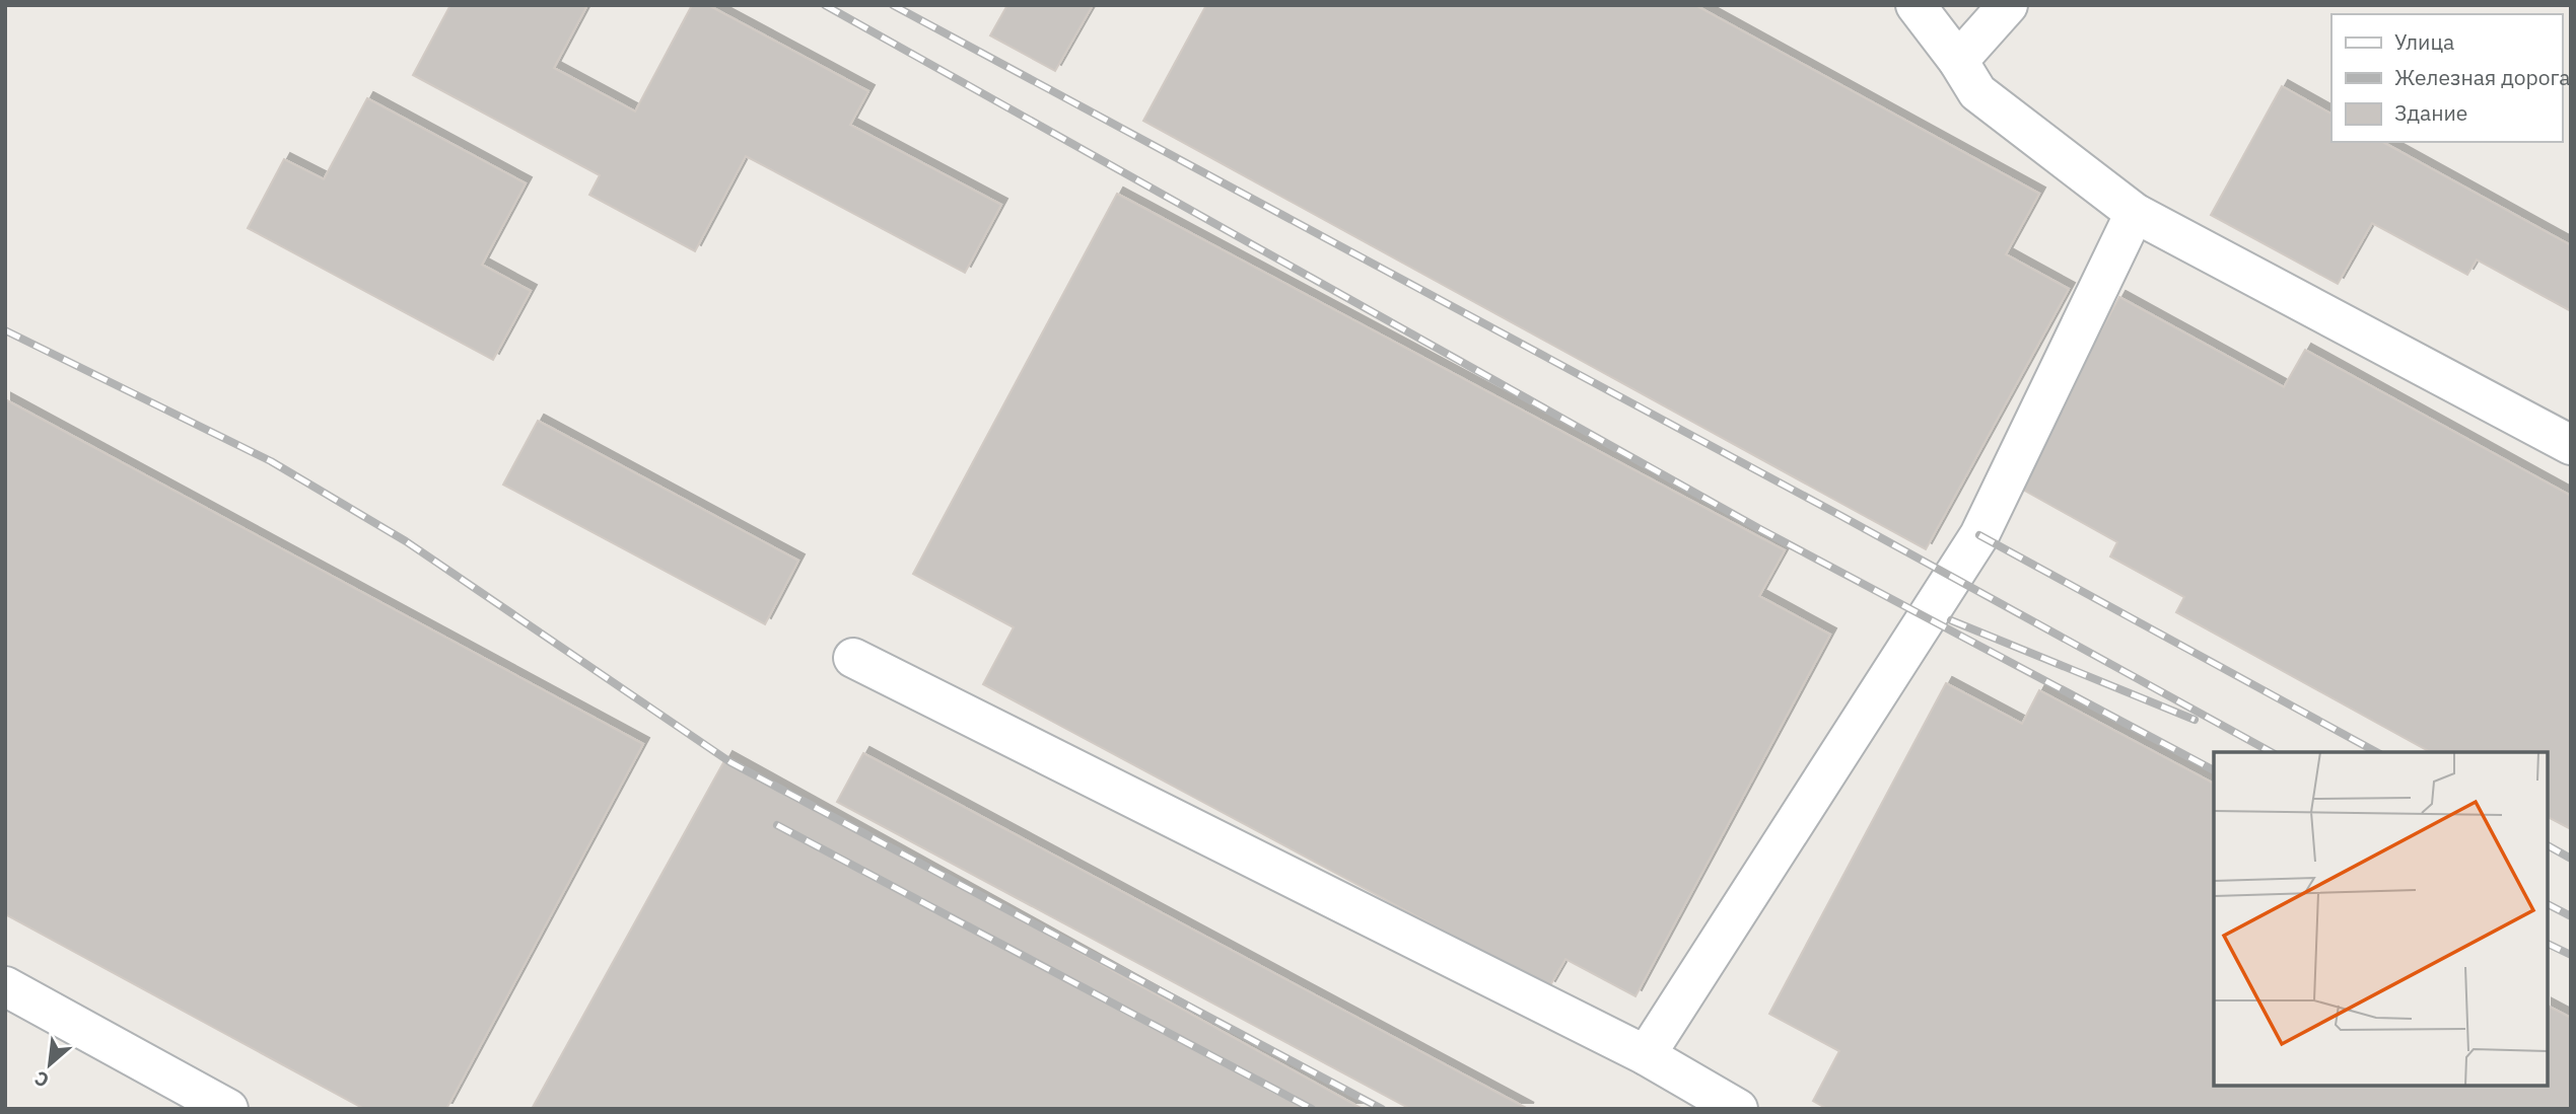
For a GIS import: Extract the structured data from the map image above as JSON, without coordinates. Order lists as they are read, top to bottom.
{
  "legend": ["Улица", "Железная дорога", "Здание"],
  "north": "bottom left"
}
